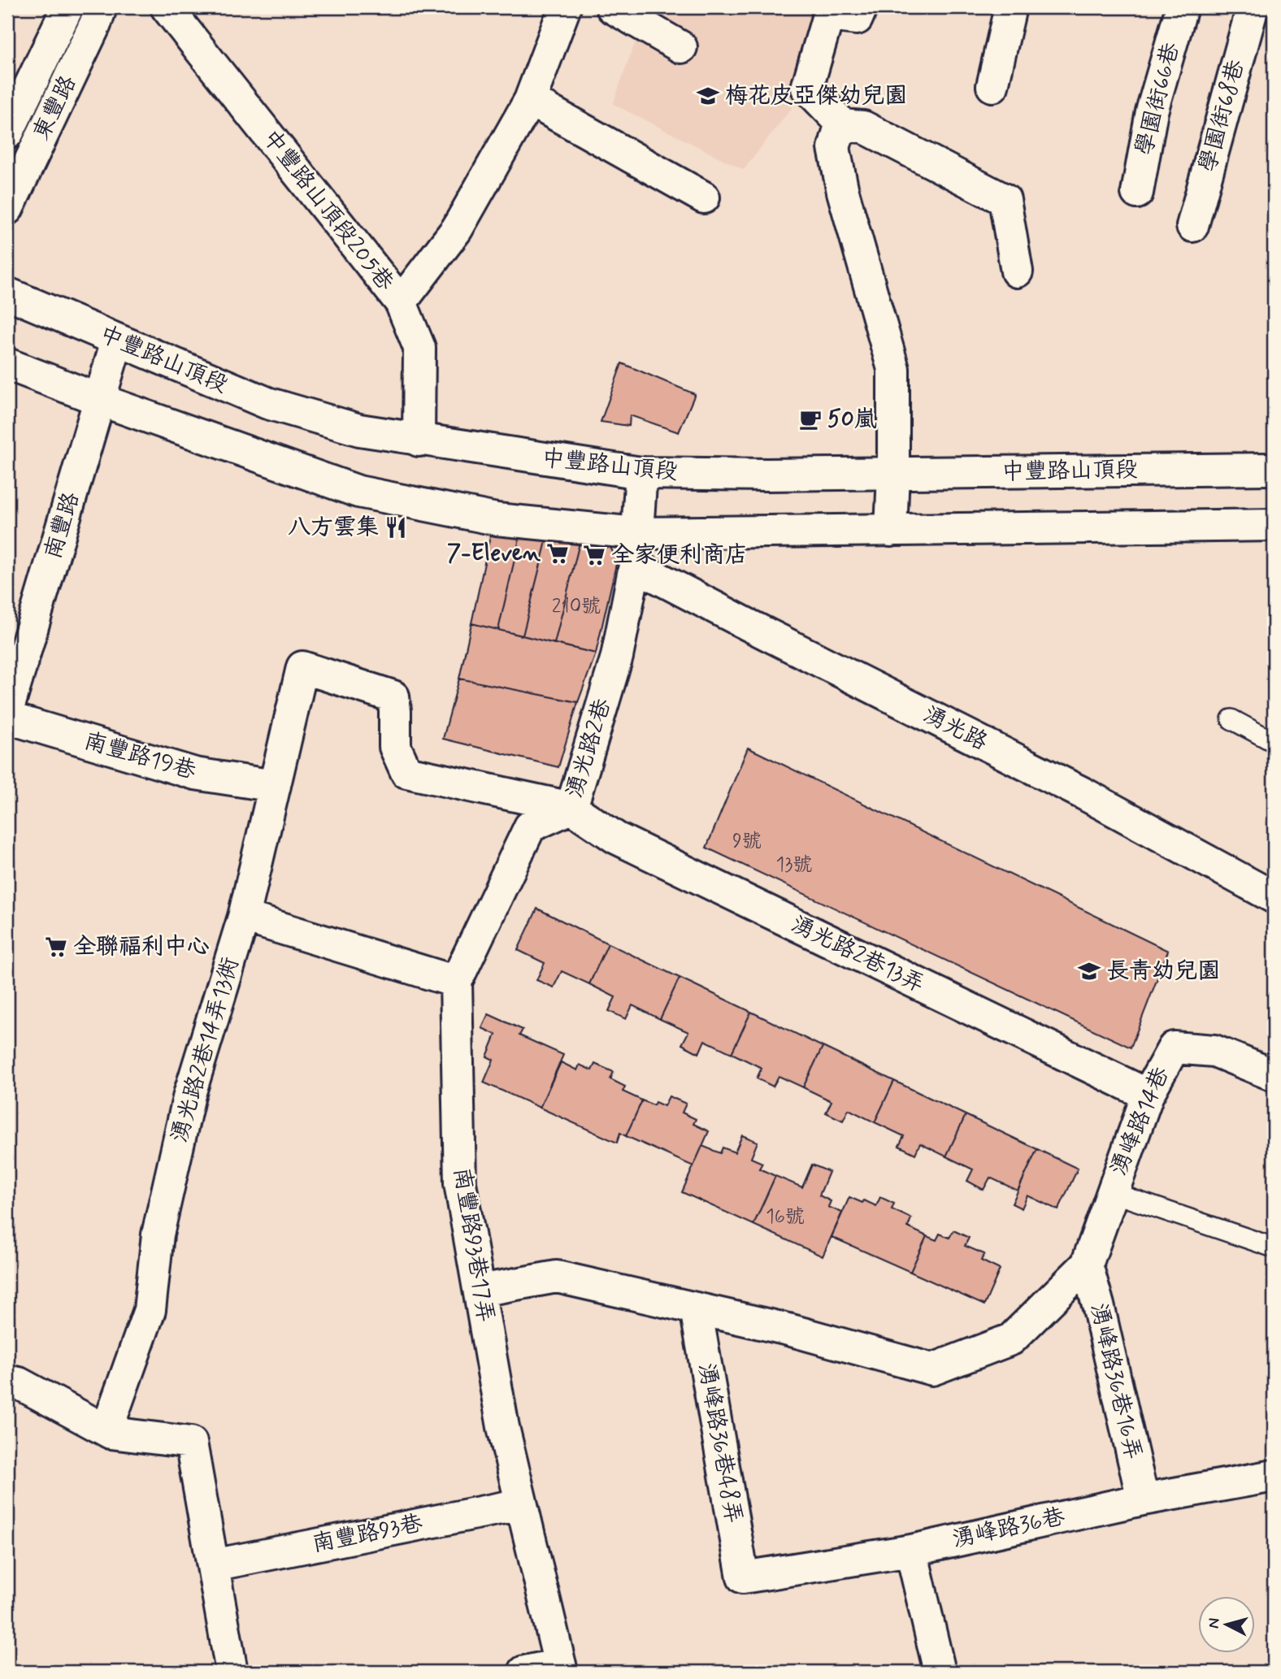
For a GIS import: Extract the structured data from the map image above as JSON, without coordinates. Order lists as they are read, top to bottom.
{
  "streets": {
    "street": [
      "學園街66巷",
      "東豐路",
      "學園街68巷",
      "中豐路山頂段205巷",
      "中豐路山頂段",
      "南豐路",
      "湧光路",
      "湧光路2巷",
      "南豐路19巷",
      "湧光路2巷13弄",
      "湧光路2巷14弄13衖",
      "湧峰路14巷",
      "南豐路93巷17弄",
      "湧峰路36巷16弄",
      "湧峰路36巷48弄",
      "湧峰路36巷",
      "南豐路93巷"
    ]
  },
  "crossings": [
    ["中豐路山頂段205巷", "中豐路山頂段"],
    ["中豐路山頂段", "南豐路"],
    ["中豐路山頂段", "湧光路2巷"],
    ["湧光路", "湧光路2巷"],
    ["湧光路2巷", "湧光路2巷13弄"],
    ["湧光路2巷", "湧光路2巷14弄13衖"],
    ["湧光路2巷", "南豐路93巷17弄"],
    ["南豐路19巷", "湧光路2巷14弄13衖"],
    ["湧光路2巷13弄", "湧光路2巷14弄13衖"],
    ["湧光路2巷13弄", "湧峰路14巷"],
    ["湧峰路14巷", "湧峰路36巷16弄"],
    ["南豐路93巷17弄", "南豐路93巷"],
    ["湧峰路36巷16弄", "湧峰路36巷"],
    ["湧峰路36巷48弄", "湧峰路36巷"]
  ],
  "places": {
    "school or university": ["梅花皮亞傑幼兒園", "長青幼兒園"],
    "cafe": ["50嵐"],
    "restaurant": ["八方雲集"],
    "supermarket": ["7-Eleven", "全家便利商店", "全聯福利中心"]
  },
  "house_numbers": [
    "210號",
    "9號",
    "13號",
    "16號"
  ],
  "north": "left"
}
